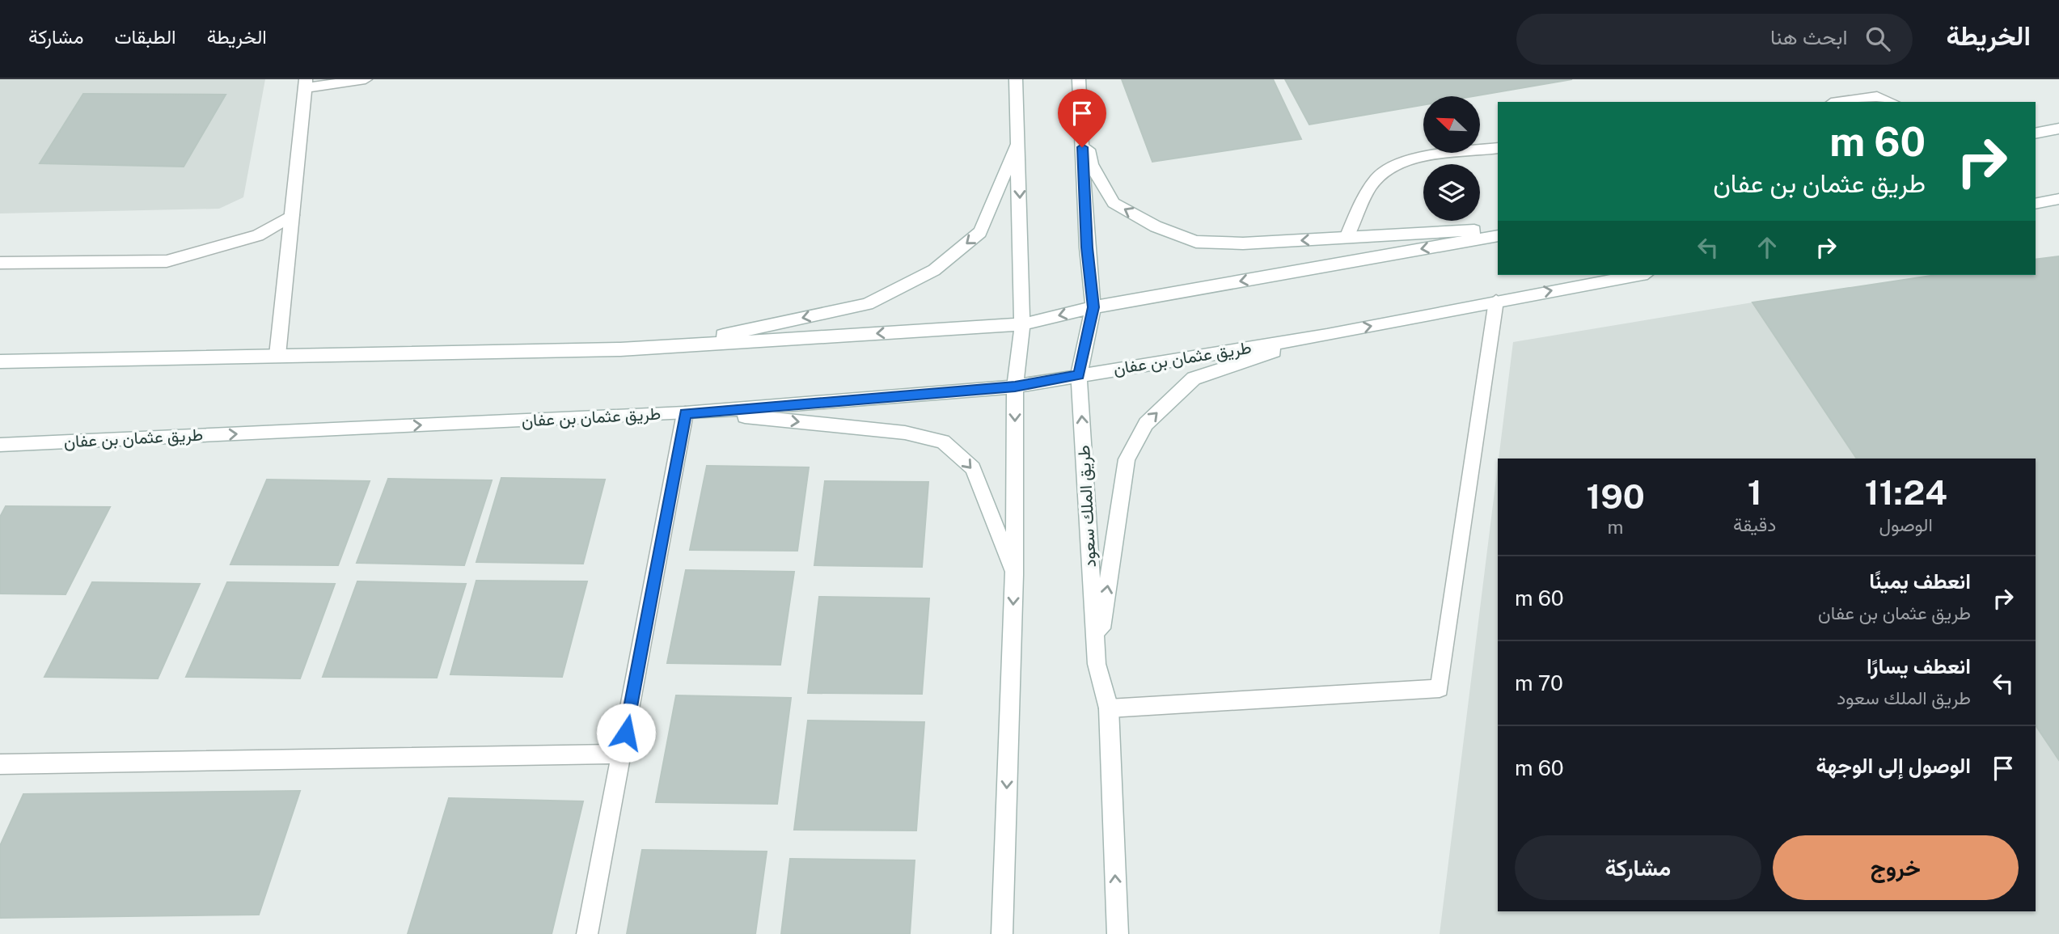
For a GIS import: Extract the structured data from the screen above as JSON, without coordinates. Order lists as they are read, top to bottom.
{
  "streets": {
    "main road": ["طريق عثمان بن عفان", "طريق الملك سعود"]
  },
  "crossings": [
    ["طريق عثمان بن عفان", "طريق الملك سعود"]
  ],
  "north": "top left",
  "page": {
    "header": "الخريطة",
    "search": "ابحث هنا",
    "nav": ["الخريطة", "الطبقات", "مشاركة"],
    "turn": ["60 m", "طريق عثمان بن عفان"],
    "eta": [
      "11:24",
      "الوصول",
      "1",
      "دقيقة",
      "190",
      "m"
    ],
    "list": [
      {
        "name": "انعطف يمينًا",
        "note": "طريق عثمان بن عفان",
        "value": "60 m"
      },
      {
        "name": "انعطف يسارًا",
        "note": "طريق الملك سعود",
        "value": "70 m"
      },
      {
        "name": "الوصول إلى الوجهة",
        "value": "60 m"
      }
    ],
    "buttons": ["خروج", "مشاركة"]
  }
}
